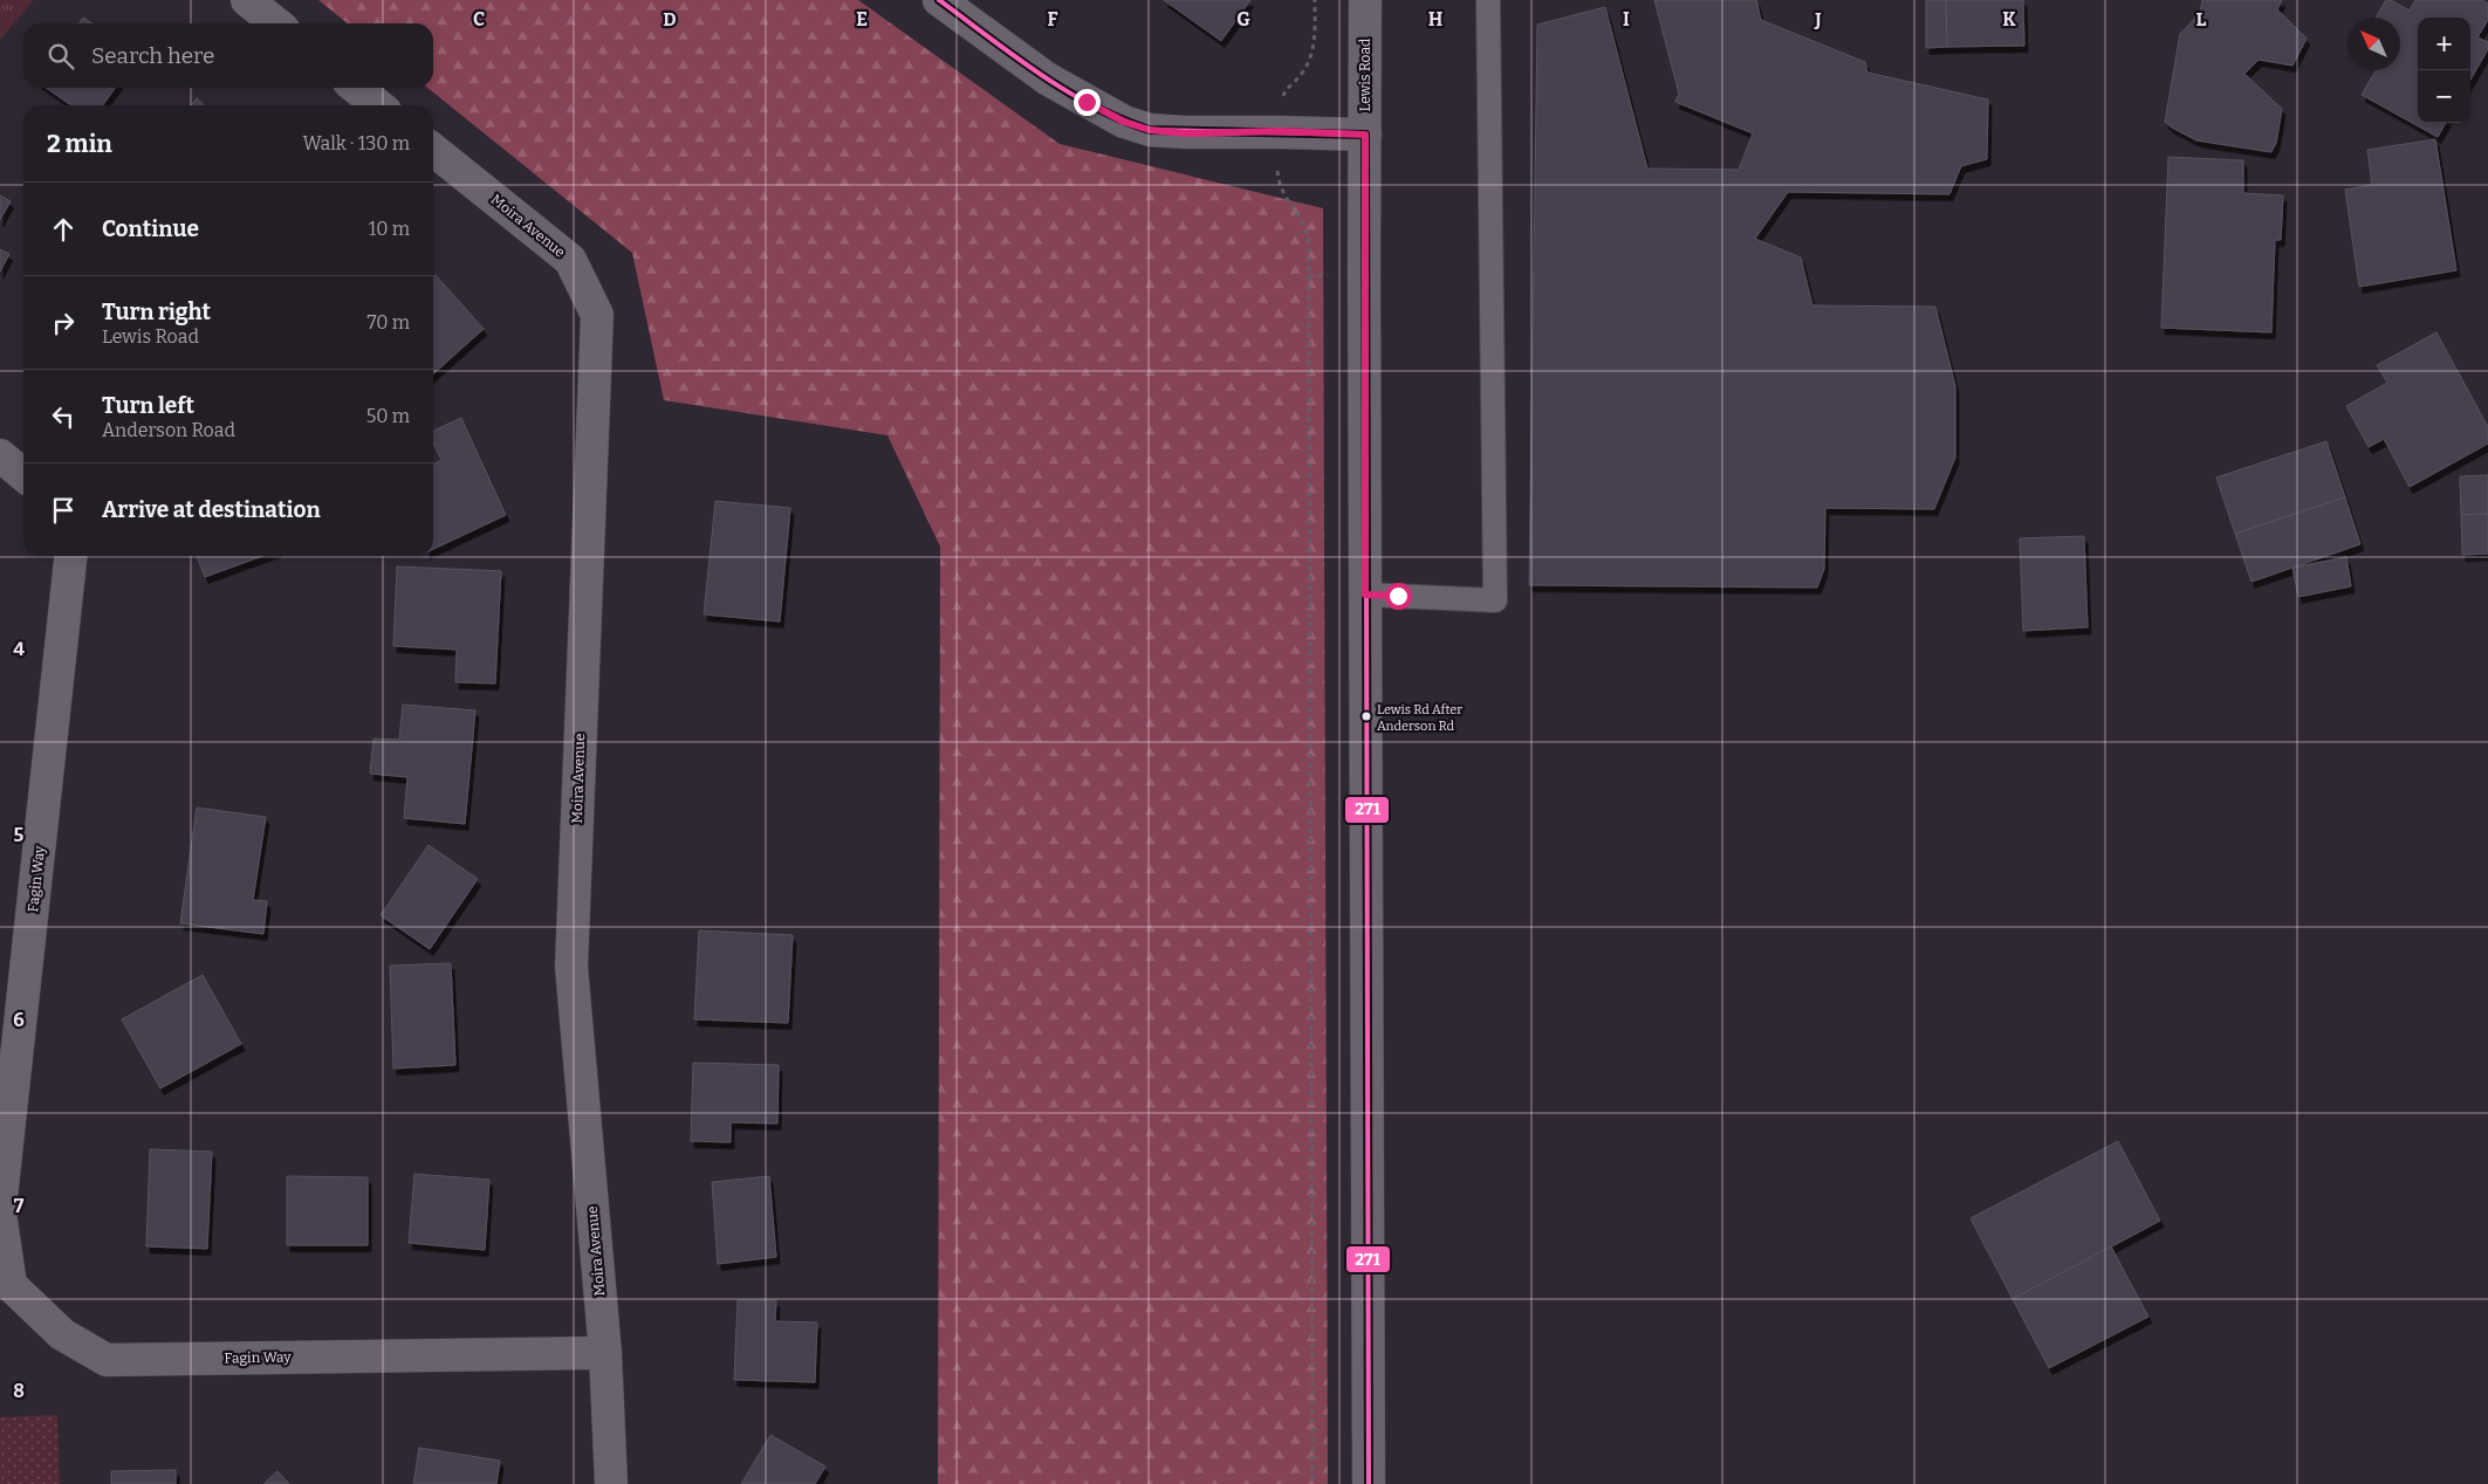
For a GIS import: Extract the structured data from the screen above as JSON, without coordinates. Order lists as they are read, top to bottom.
{
  "streets": {
    "street": ["Lewis Road", "Moira Avenue", "Fagin Way"]
  },
  "crossings": [
    ["Moira Avenue", "Fagin Way"]
  ],
  "places": ["Lewis Rd After Anderson Rd"],
  "lines": ["transit line 271"],
  "north": "top left",
  "page": {
    "map_buttons": ["+", "−"],
    "search": "Search here",
    "heading": ["2 min", "Walk · 130 m"],
    "list": [
      ["Continue", "10 m"],
      ["Turn right", "Lewis Road", "70 m"],
      ["Turn left", "Anderson Road", "50 m"],
      "Arrive at destination"
    ]
  },
  "grid": {
    "columns": [
      "C",
      "D",
      "E",
      "F",
      "G",
      "H",
      "I",
      "J",
      "K",
      "L"
    ],
    "rows": [
      "4",
      "5",
      "6",
      "7",
      "8"
    ]
  }
}
